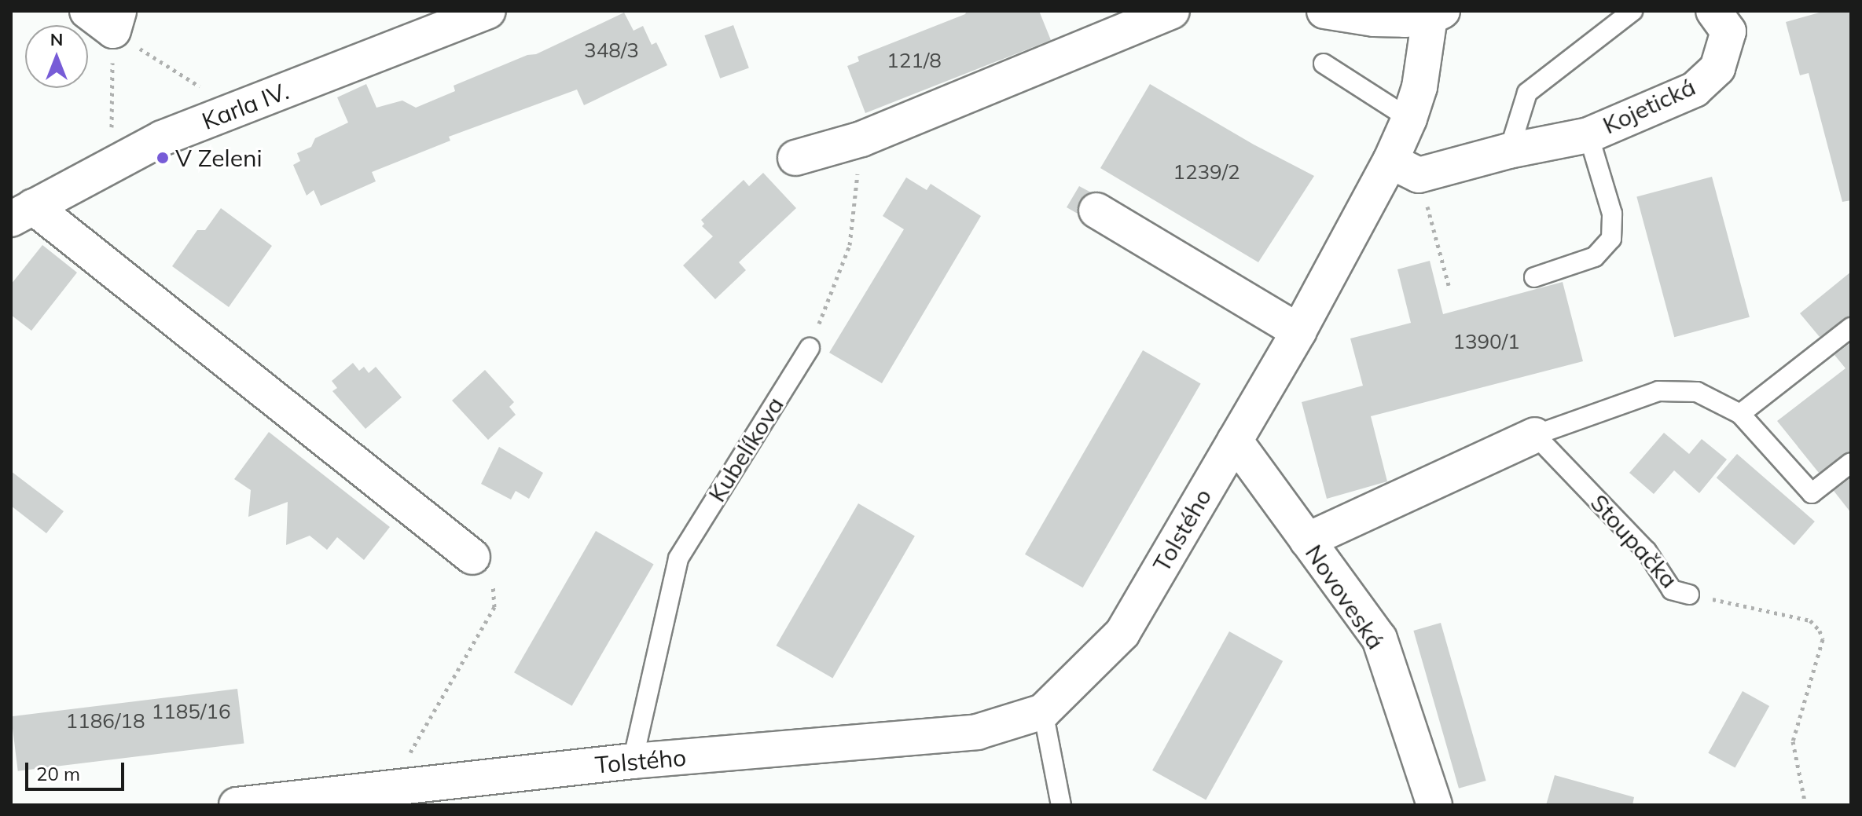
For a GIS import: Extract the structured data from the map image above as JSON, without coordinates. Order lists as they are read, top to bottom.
{
  "streets": {
    "street": [
      "Karla IV.",
      "Kojetická",
      "Tolstého",
      "Novoveská"
    ],
    "lane": ["Kubelíkova", "Stoupačka"]
  },
  "crossings": [
    ["Kubelíkova", "Tolstého"],
    ["Tolstého", "Novoveská"]
  ],
  "places": ["V Zeleni"],
  "house_numbers": [
    "348/3",
    "121/8",
    "1239/2",
    "1390/1",
    "1185/16",
    "1186/18"
  ],
  "scale_bar": "20 m",
  "north": "top"
}
